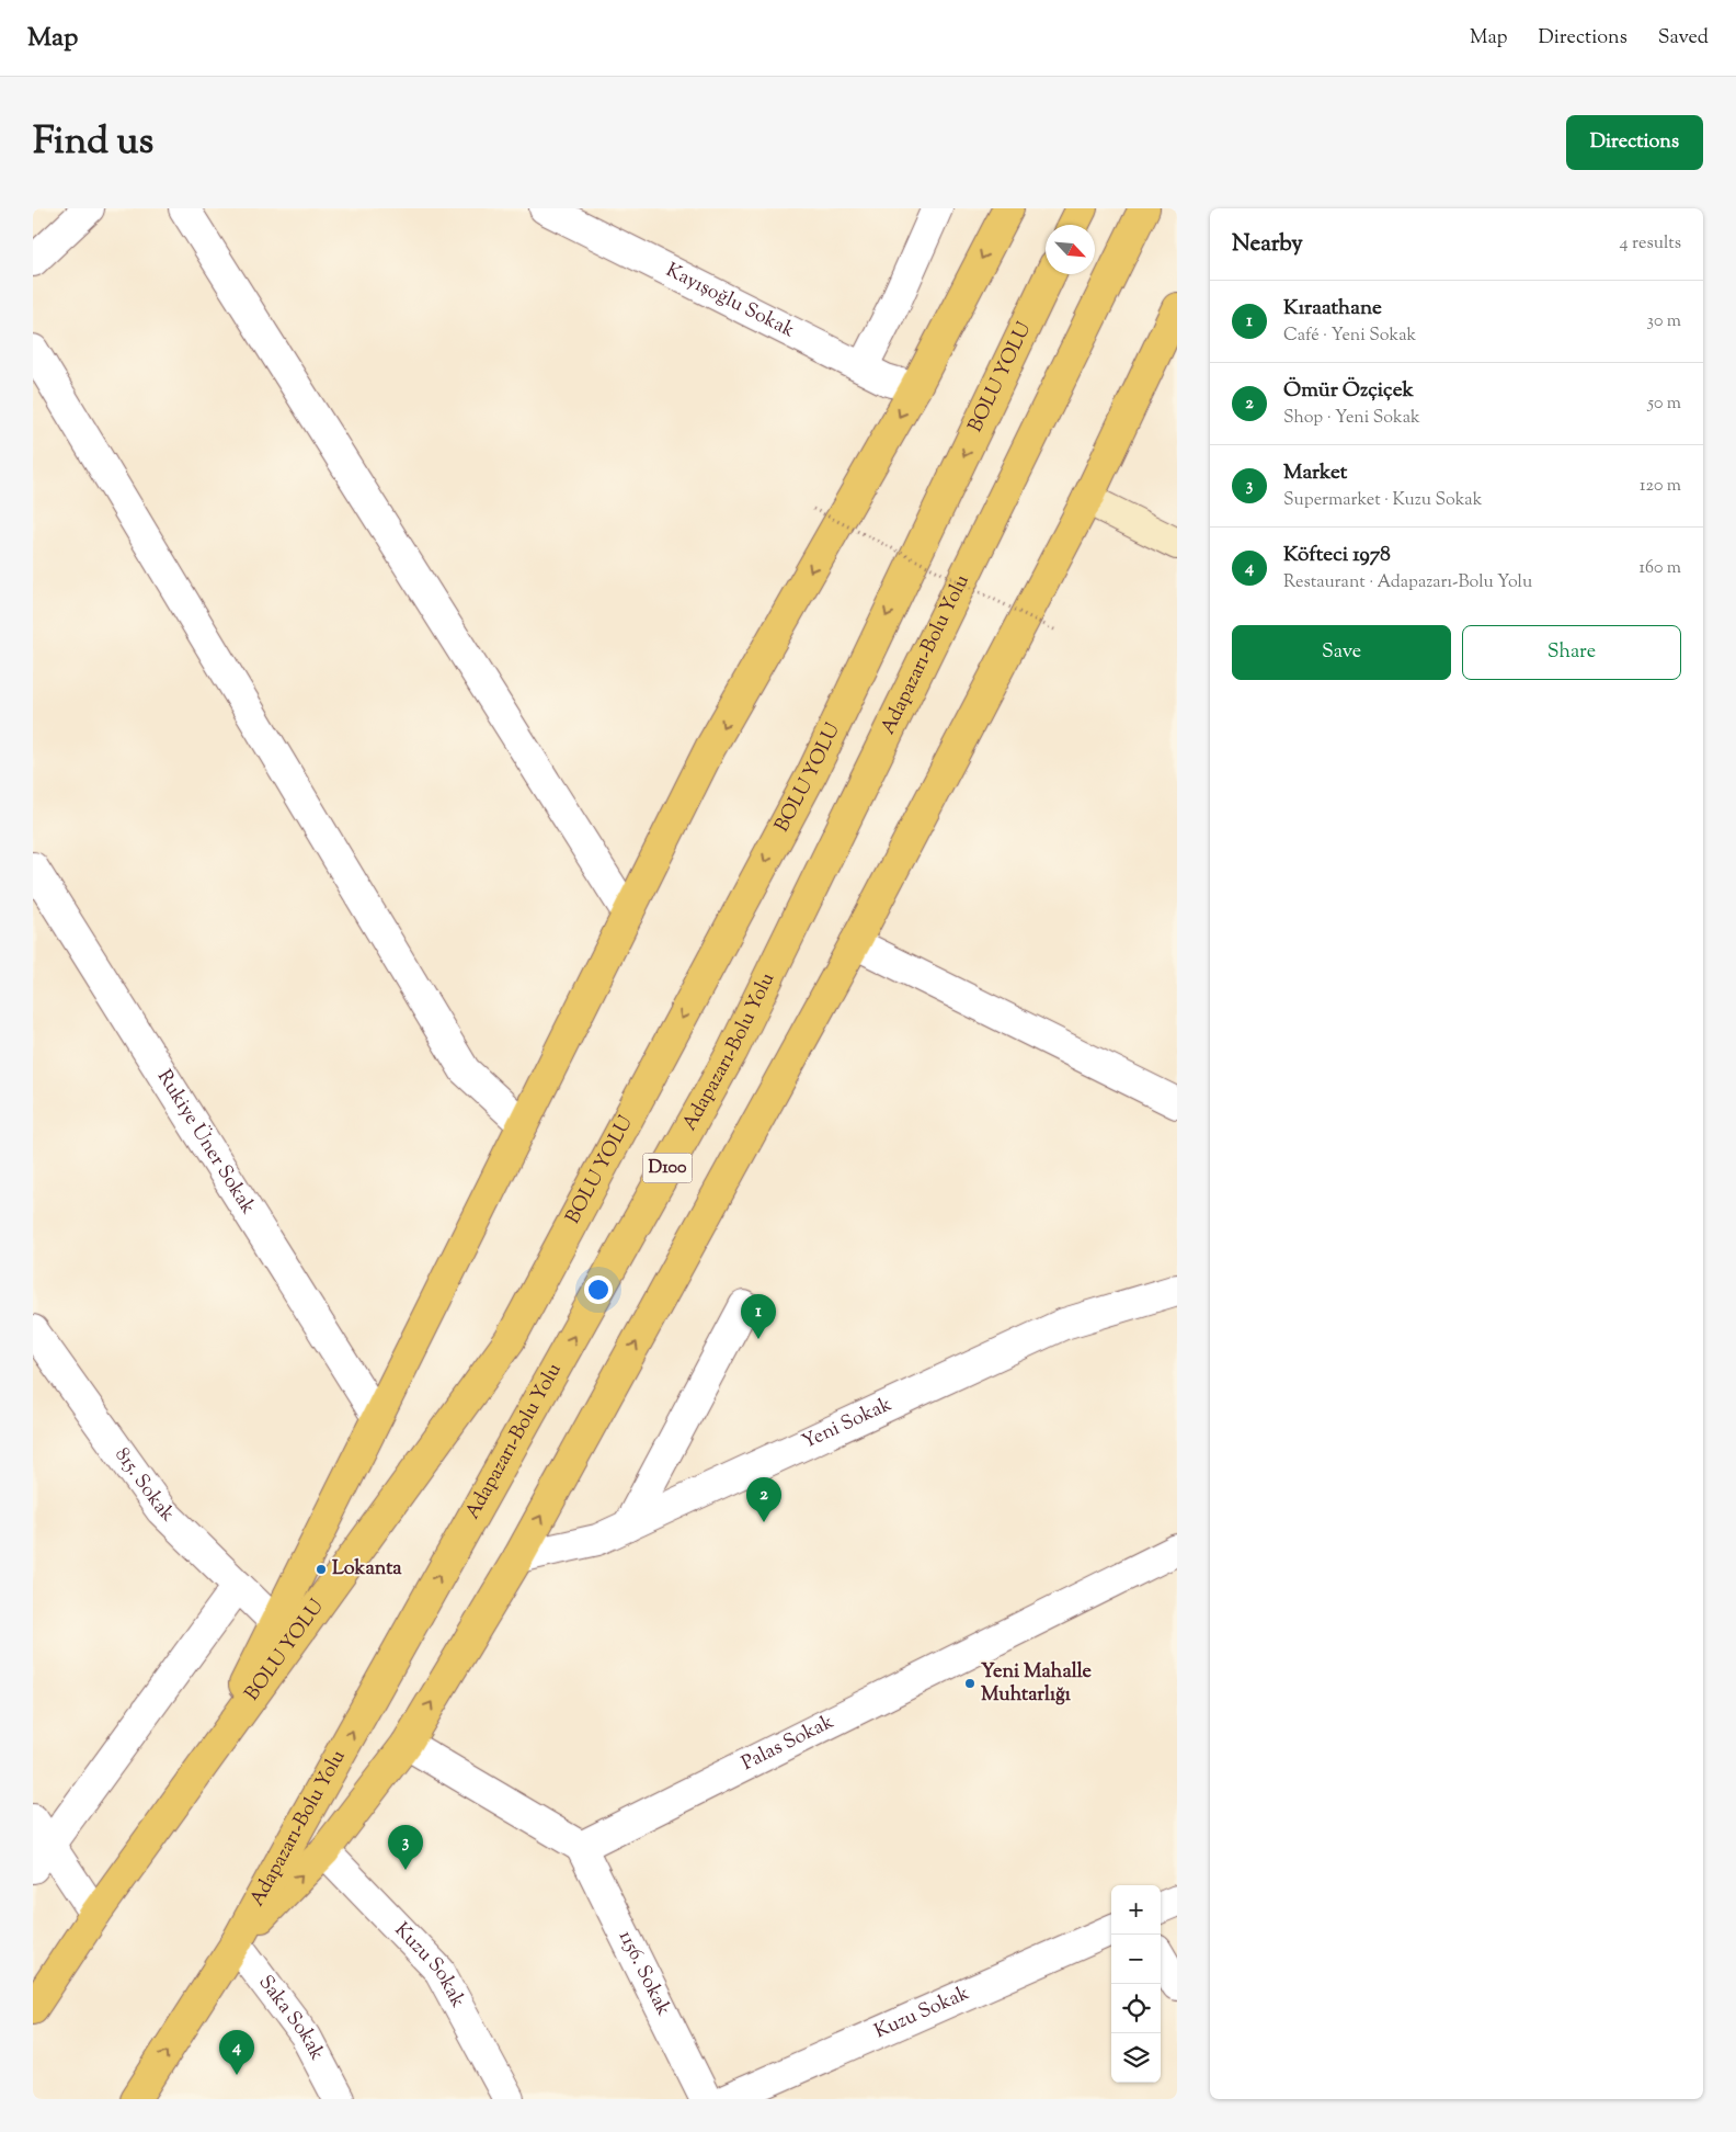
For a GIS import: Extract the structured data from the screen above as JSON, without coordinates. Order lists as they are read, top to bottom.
{
  "streets": {
    "highway": ["BOLU YOLU", "Adapazarı-Bolu Yolu", "D100"],
    "street": [
      "Kayışoğlu Sokak",
      "Rukiye Üner Sokak",
      "Yeni Sokak",
      "815. Sokak",
      "Palas Sokak",
      "Kuzu Sokak",
      "1156. Sokak",
      "Saka Sokak"
    ]
  },
  "crossings": [
    ["Adapazarı-Bolu Yolu", "Saka Sokak"],
    ["Palas Sokak", "1156. Sokak"]
  ],
  "places": ["Lokanta", "Yeni Mahalle Muhtarlığı"],
  "north": "bottom right",
  "page": {
    "header": "Map",
    "nav": ["Map", "Directions", "Saved"],
    "title": "Find us",
    "buttons": [
      "Directions",
      ["Save", "Share"]
    ],
    "heading": ["Nearby", "4 results"],
    "list": [
      {
        "mark": "1",
        "name": "Kıraathane",
        "note": "Café · Yeni Sokak",
        "value": "30 m"
      },
      {
        "mark": "2",
        "name": "Ömür Özçiçek",
        "note": "Shop · Yeni Sokak",
        "value": "50 m"
      },
      {
        "mark": "3",
        "name": "Market",
        "note": "Supermarket · Kuzu Sokak",
        "value": "120 m"
      },
      {
        "mark": "4",
        "name": "Köfteci 1978",
        "note": "Restaurant · Adapazarı-Bolu Yolu",
        "value": "160 m"
      }
    ],
    "pins": [
      "1",
      "2",
      "3",
      "4"
    ],
    "map_buttons": ["+", "−"]
  }
}
